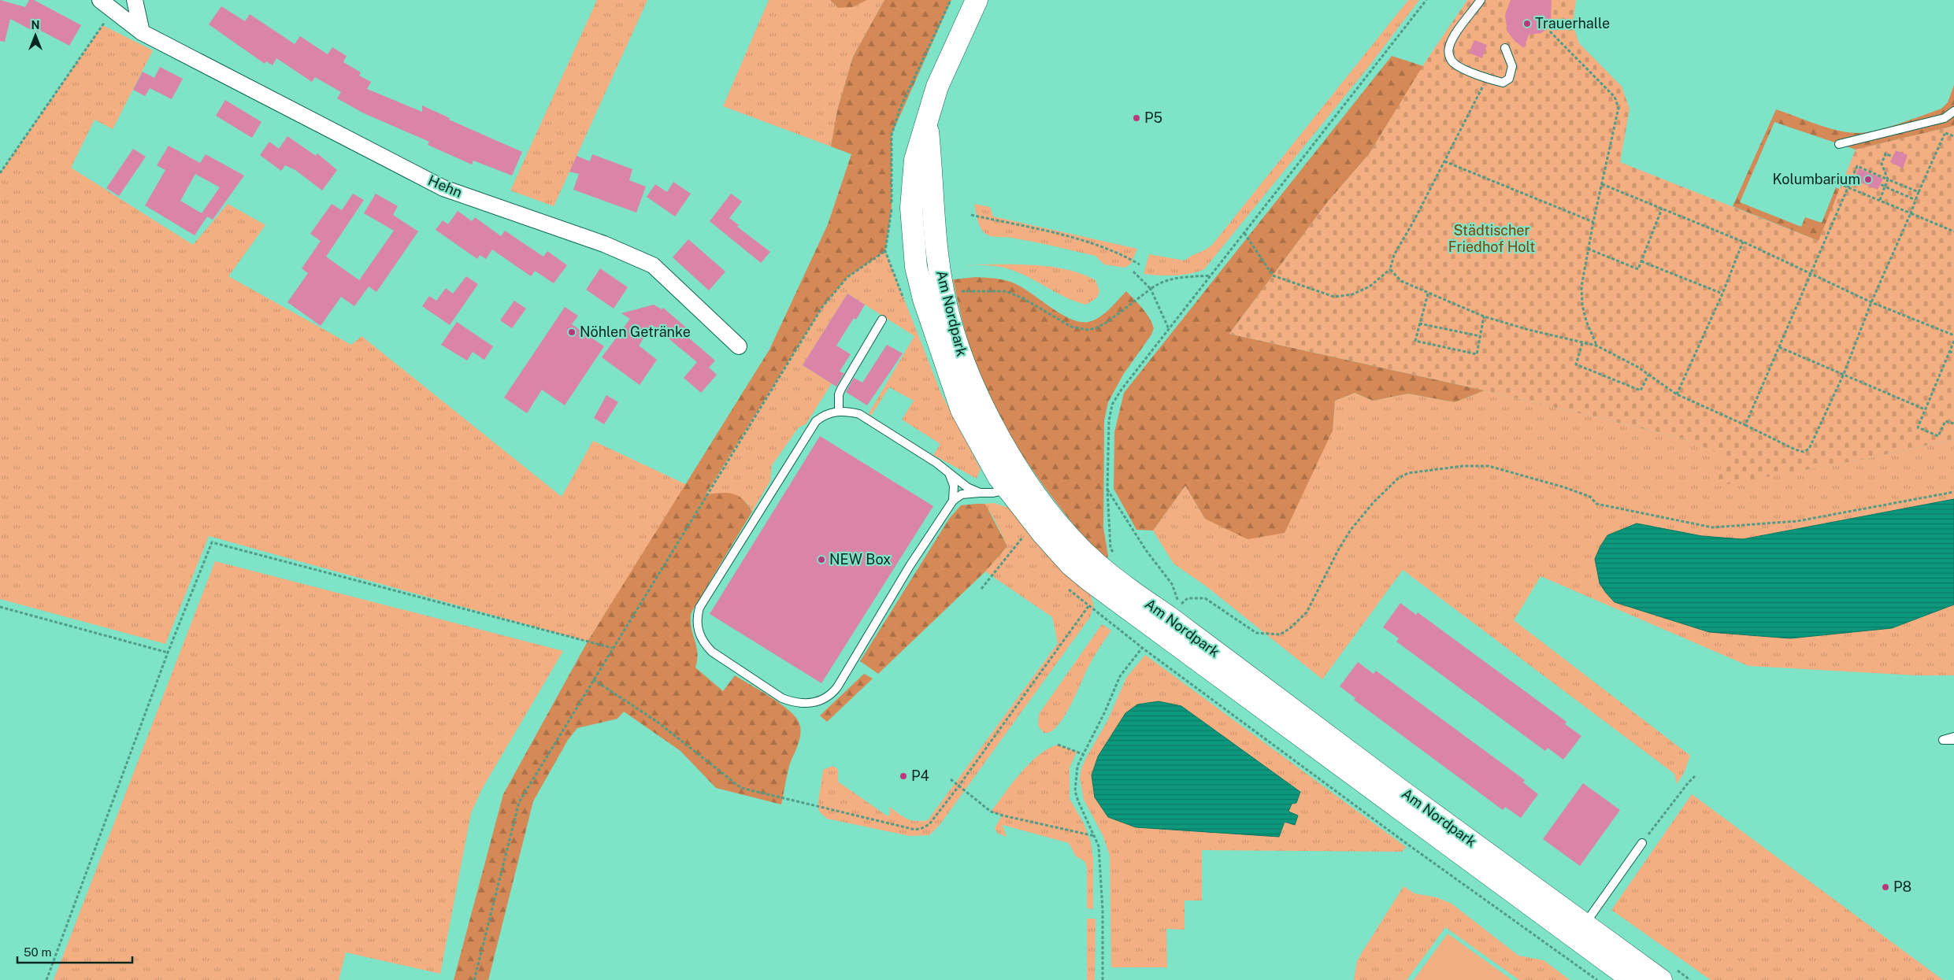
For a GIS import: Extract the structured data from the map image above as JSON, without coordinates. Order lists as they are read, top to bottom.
{
  "streets": {
    "street": ["Hehn", "Am Nordpark"]
  },
  "parks": ["Städtischer Friedhof Holt"],
  "places": [
    "Trauerhalle",
    "P5",
    "Kolumbarium",
    "Nöhlen Getränke",
    "NEW Box",
    "P4",
    "P8"
  ],
  "scale_bar": "50 m",
  "north": "top"
}
